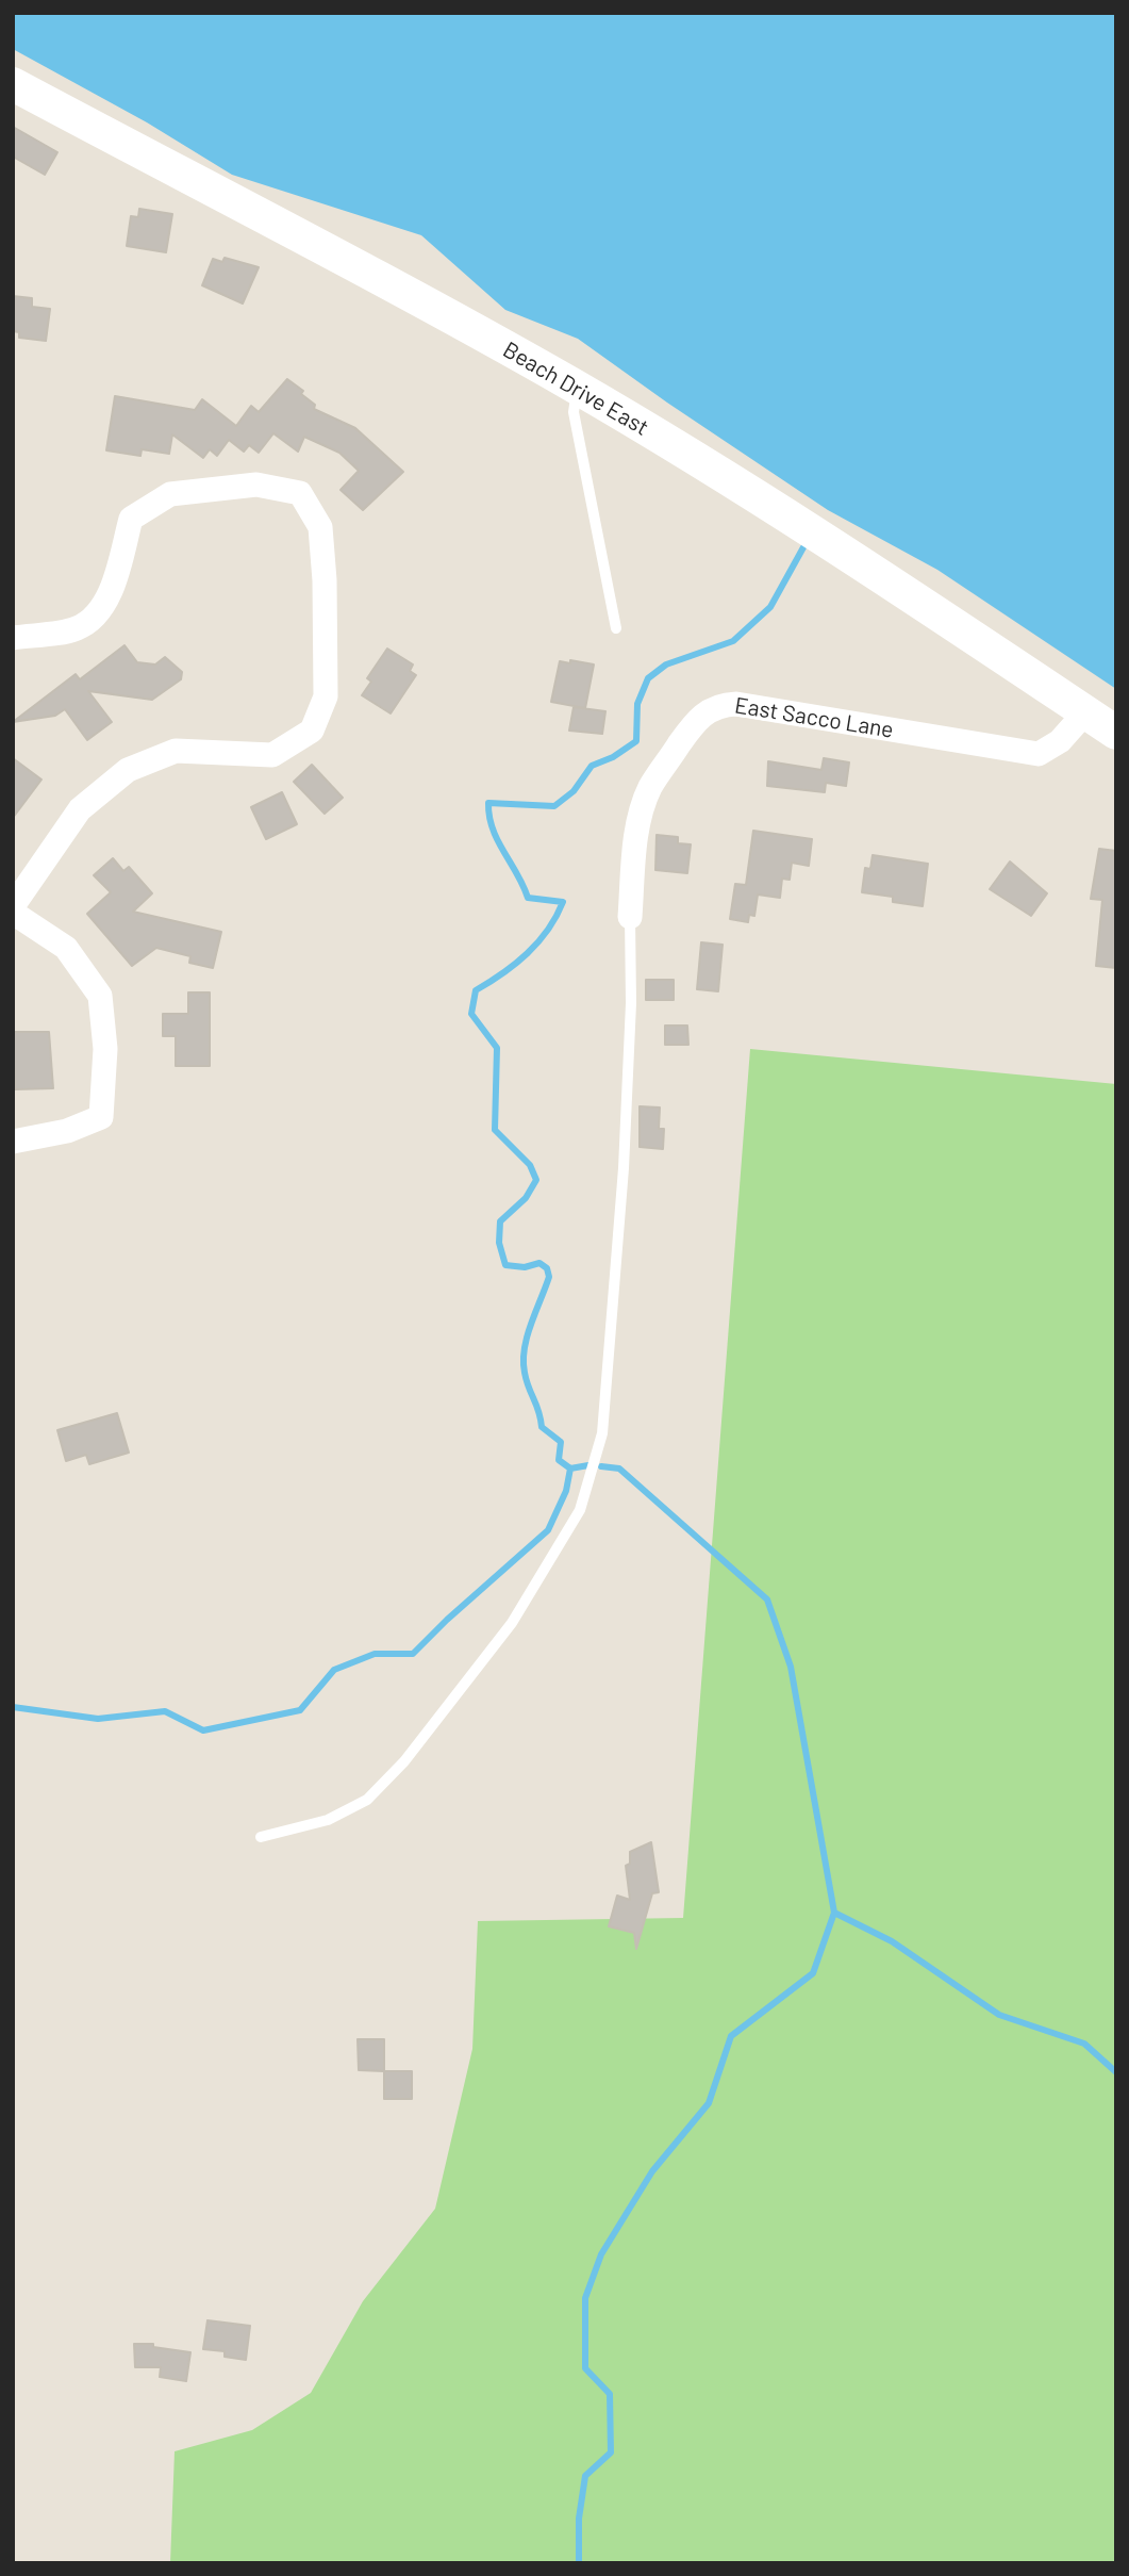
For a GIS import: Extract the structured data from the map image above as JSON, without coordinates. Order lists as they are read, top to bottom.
{
  "streets": {
    "main road": ["Beach Drive East"],
    "street": ["East Sacco Lane"]
  },
  "crossings": [
    ["Beach Drive East", "East Sacco Lane"]
  ]
}
